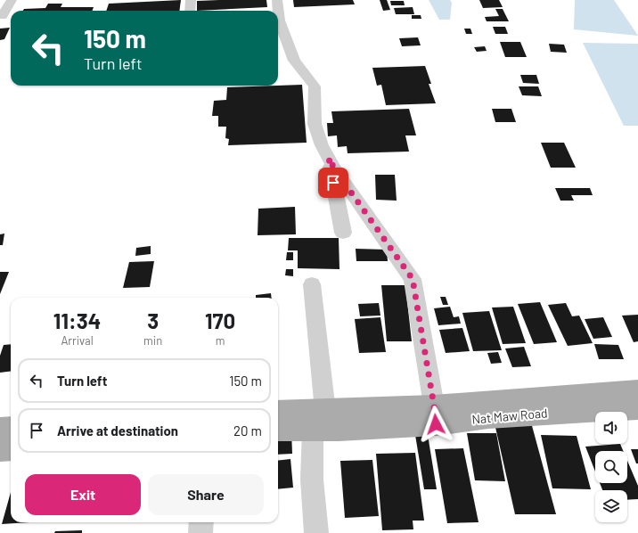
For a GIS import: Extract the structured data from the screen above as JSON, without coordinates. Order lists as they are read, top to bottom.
{
  "streets": {
    "main road": ["Nat Maw Road"]
  },
  "page": {
    "turn": ["150 m", "Turn left"],
    "eta": [
      "11:34",
      "Arrival",
      "3",
      "min",
      "170",
      "m"
    ],
    "list": [
      {
        "name": "Turn left",
        "value": "150 m"
      },
      {
        "name": "Arrive at destination",
        "value": "20 m"
      }
    ],
    "buttons": ["Exit", "Share"]
  }
}
